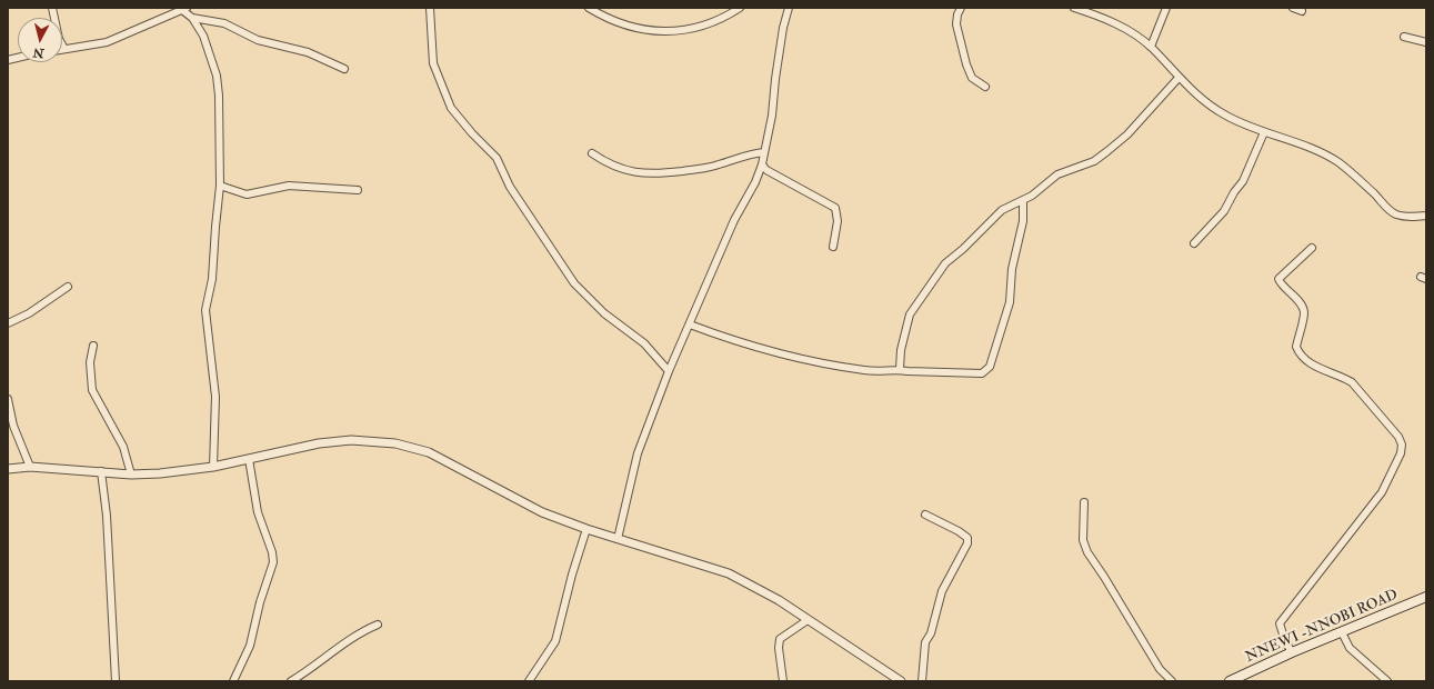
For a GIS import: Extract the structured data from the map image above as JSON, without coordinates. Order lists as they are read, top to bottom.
{
  "streets": {
    "main road": ["NNEWI -NNOBI ROAD"]
  },
  "north": "bottom"
}
